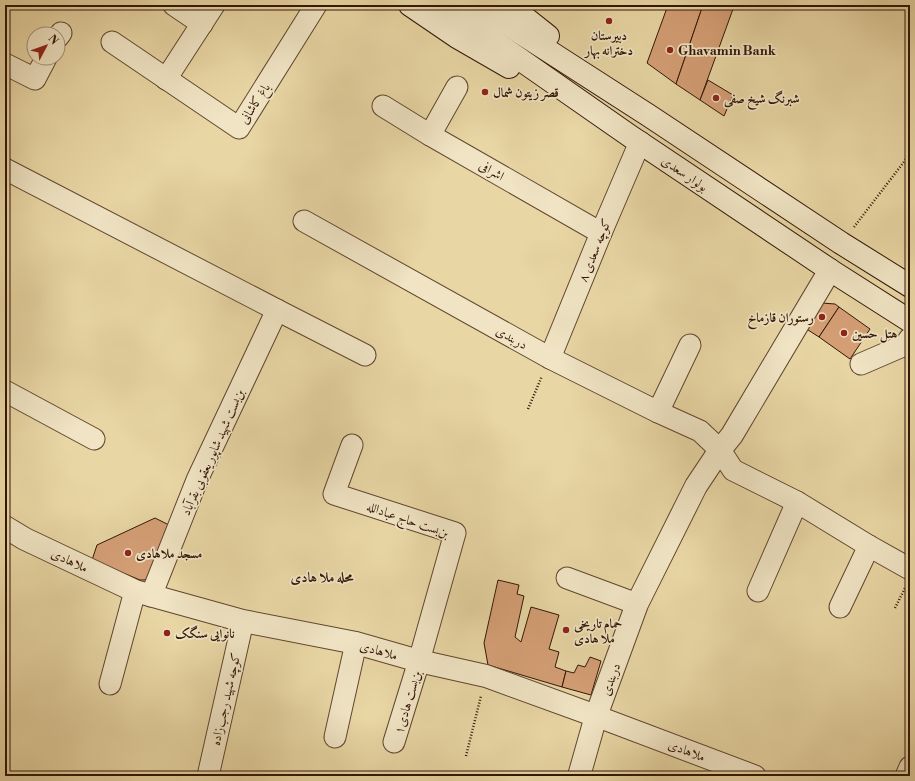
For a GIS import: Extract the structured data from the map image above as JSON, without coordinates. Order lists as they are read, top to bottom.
{
  "streets": {
    "main road": ["بولوار سعدی", "دربندی", "ملاهادی"],
    "street": [
      "باغ کاشانی",
      "اشرافی",
      "کوچه سعدی ۸",
      "بن‌بست شهید شاپور یعقوبی بقرآباد",
      "بن‌بست حاج عبادالله",
      "کوچه شهید رجب‌زاده",
      "بن‌بست هادی۱"
    ]
  },
  "crossings": [
    ["اشرافی", "کوچه سعدی ۸"],
    ["بولوار سعدی", "کوچه سعدی ۸"],
    ["بولوار سعدی", "دربندی"],
    ["کوچه سعدی ۸", "دربندی"],
    ["دربندی", "ملاهادی"],
    ["بن‌بست شهید شاپور یعقوبی بقرآباد", "ملاهادی"],
    ["بن‌بست حاج عبادالله", "ملاهادی"],
    ["بن‌بست حاج عبادالله", "بن‌بست هادی۱"],
    ["ملاهادی", "کوچه شهید رجب‌زاده"],
    ["ملاهادی", "بن‌بست هادی۱"]
  ],
  "districts": ["محله ملا هادی"],
  "places": [
    "دبیرستان دخترانه بهار",
    "Ghavamin Bank",
    "قصر زیتون شمال",
    "شبرنگ شیخ صفی",
    "رستوران قازماخ",
    "هتل حسین",
    "مسجد ملاهادی",
    "حمام تاریخی ملا هادی",
    "نانوایی سنگک"
  ],
  "north": "top right"
}
